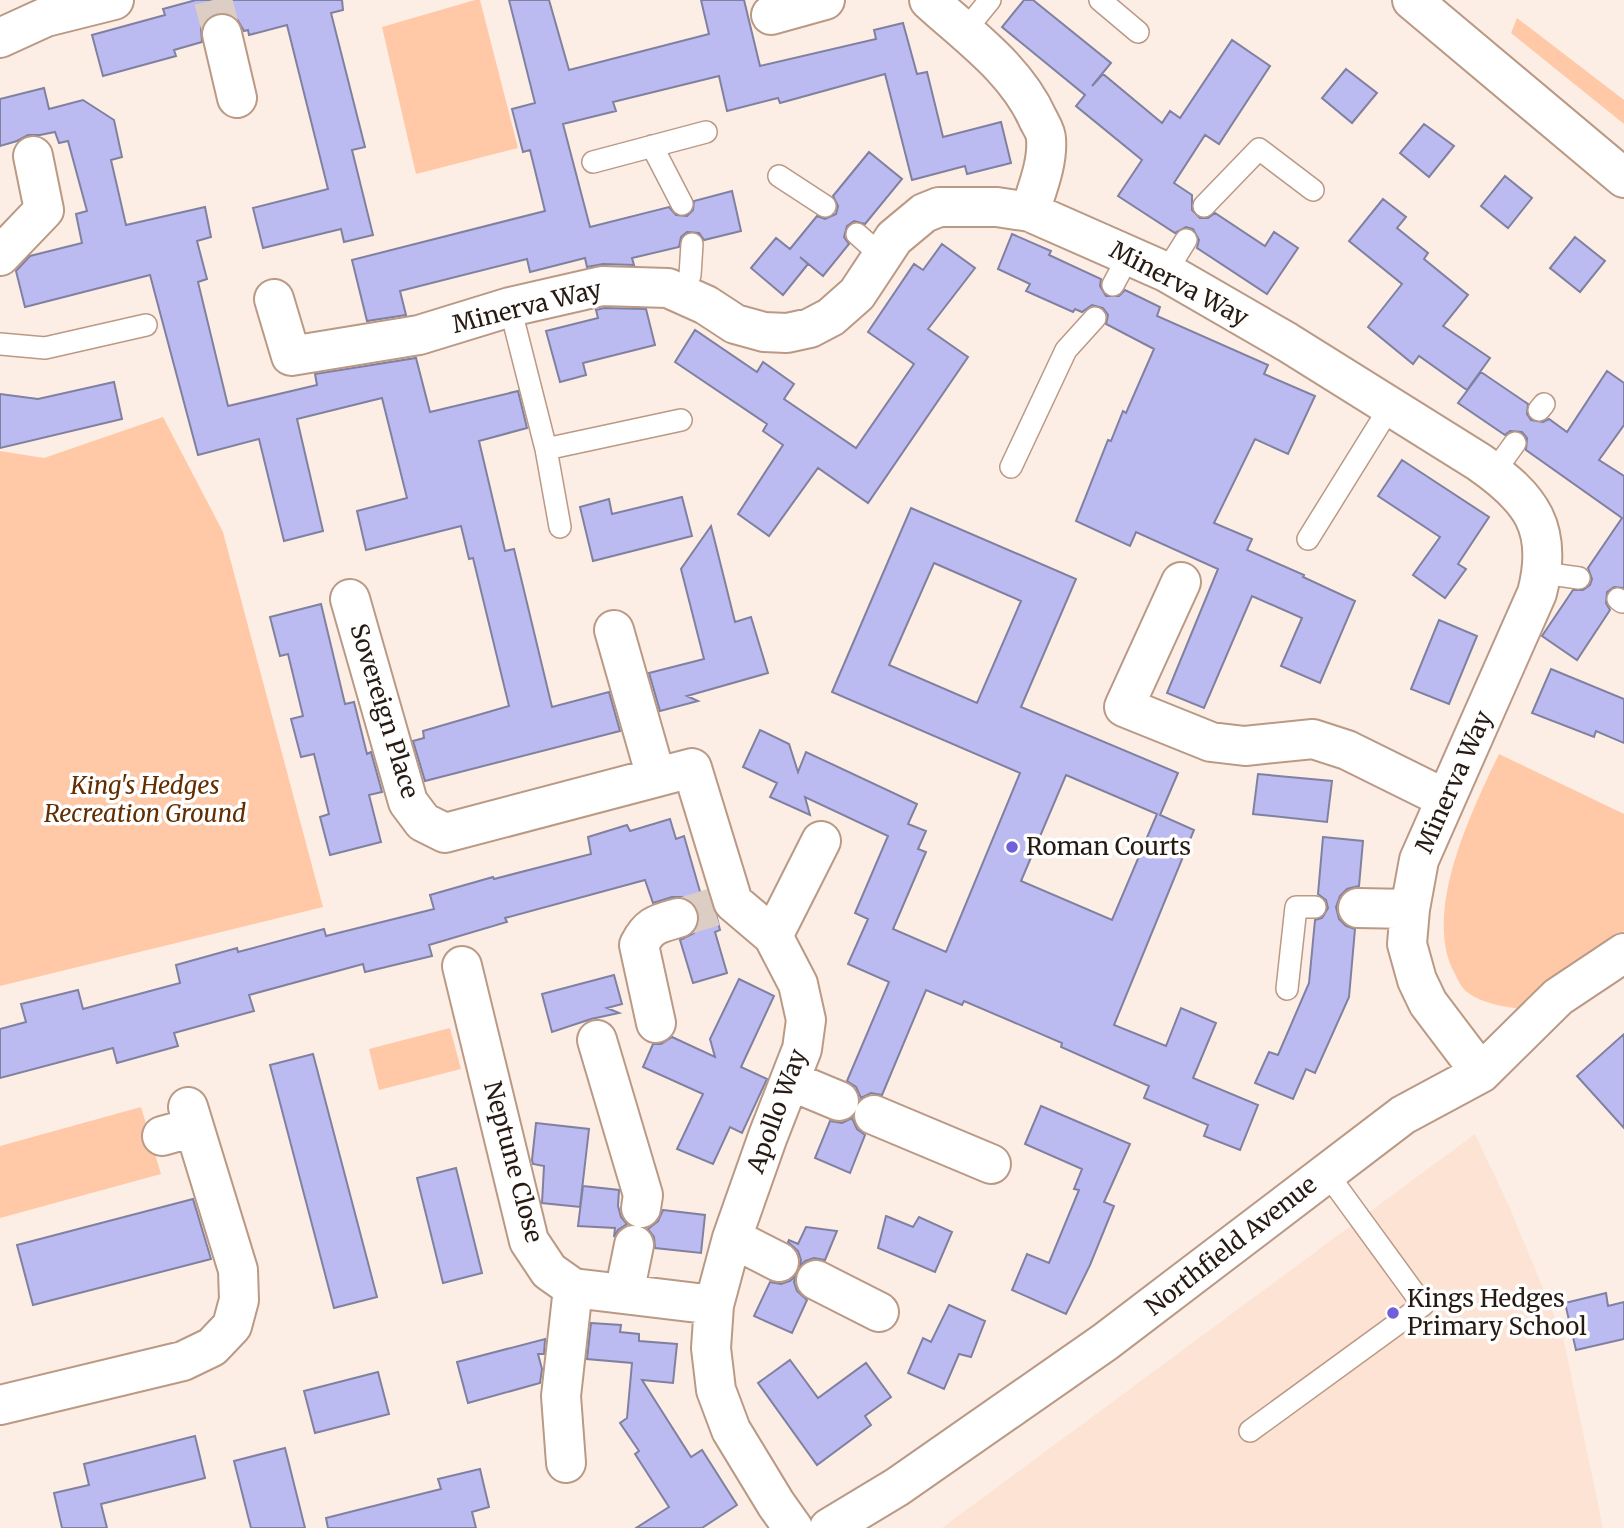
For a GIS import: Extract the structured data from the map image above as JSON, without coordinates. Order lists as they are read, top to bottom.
{
  "streets": {
    "street": [
      "Minerva Way",
      "Sovereign Place",
      "Apollo Way",
      "Neptune Close",
      "Northfield Avenue"
    ]
  },
  "crossings": [
    ["Minerva Way", "Northfield Avenue"],
    ["Sovereign Place", "Apollo Way"]
  ],
  "parks": ["King's Hedges Recreation Ground"],
  "places": ["Roman Courts", "Kings Hedges Primary School"]
}
